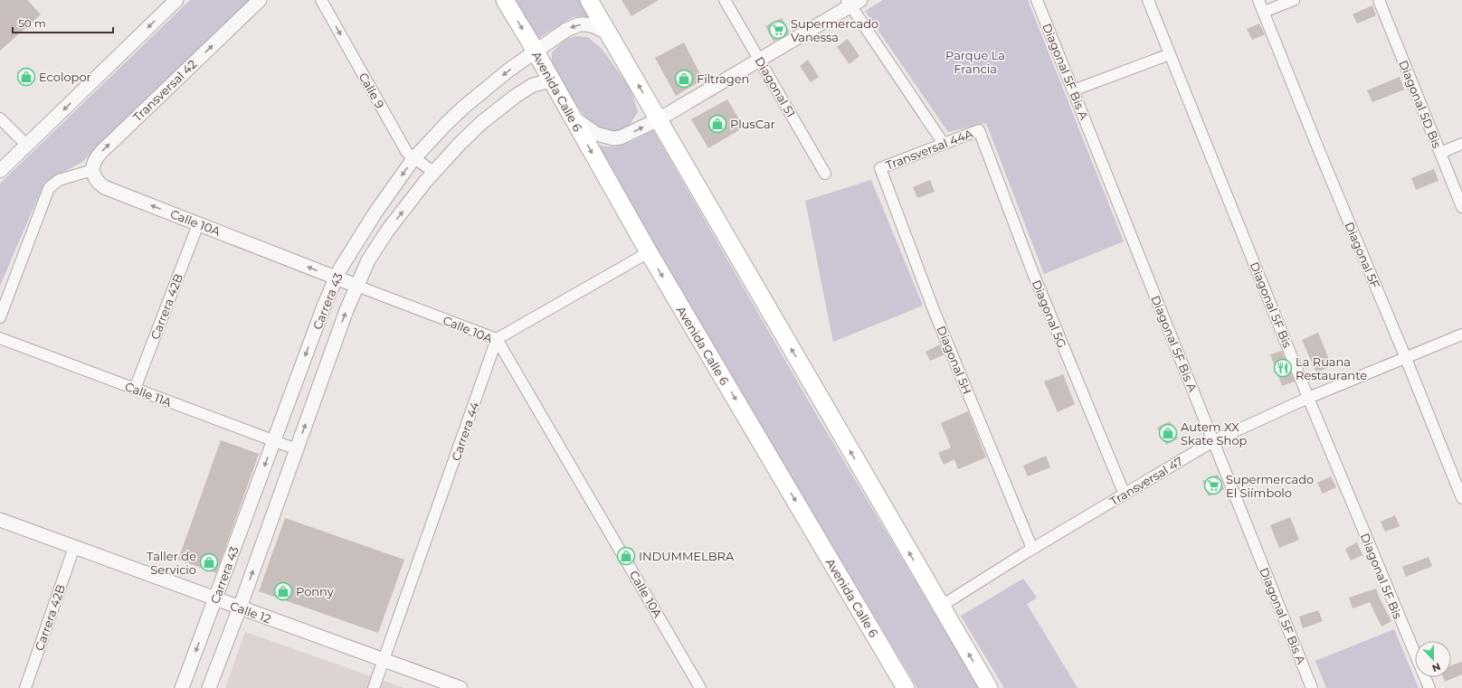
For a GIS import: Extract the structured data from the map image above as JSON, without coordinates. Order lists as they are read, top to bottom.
{
  "streets": {
    "main road": ["Avenida Calle 6"],
    "street": [
      "Diagonal 5F Bis A",
      "Diagonal 51",
      "Transversal 42",
      "Calle 9",
      "Diagonal 5D Bis",
      "Transversal 44A",
      "Calle 10A",
      "Diagonal 5F",
      "Carrera 43",
      "Diagonal 5F Bis",
      "Carrera 42B",
      "Diagonal 5G",
      "Diagonal 5H",
      "Calle 11A",
      "Carrera 44",
      "Transversal 47",
      "Calle 12"
    ]
  },
  "crossings": [
    ["Diagonal 5F Bis A", "Transversal 47"],
    ["Transversal 42", "Calle 10A"],
    ["Calle 9", "Carrera 43"],
    ["Avenida Calle 6", "Carrera 43"],
    ["Transversal 44A", "Diagonal 5G"],
    ["Transversal 44A", "Diagonal 5H"],
    ["Calle 10A", "Carrera 43"],
    ["Calle 10A", "Carrera 42B"],
    ["Calle 10A", "Carrera 44"],
    ["Diagonal 5F", "Transversal 47"],
    ["Carrera 43", "Calle 11A"],
    ["Carrera 43", "Calle 12"],
    ["Diagonal 5F Bis", "Transversal 47"],
    ["Carrera 42B", "Calle 11A"],
    ["Carrera 42B", "Calle 12"],
    ["Diagonal 5G", "Transversal 47"],
    ["Diagonal 5H", "Transversal 47"],
    ["Carrera 44", "Calle 12"]
  ],
  "one_way": ["Calle 9"],
  "parks": ["Parque La Francia"],
  "places": {
    "supermarket": ["Supermercado Vanessa", "Supermercado El Siímbolo"],
    "shop": [
      "Ecolopor",
      "Filtragen",
      "PlusCar",
      "Autem XX Skate Shop",
      "INDUMMELBRA",
      "Taller de Servicio",
      "Ponny"
    ],
    "restaurant": ["La Ruana Restaurante"]
  },
  "scale_bar": "50 m",
  "north": "bottom"
}
